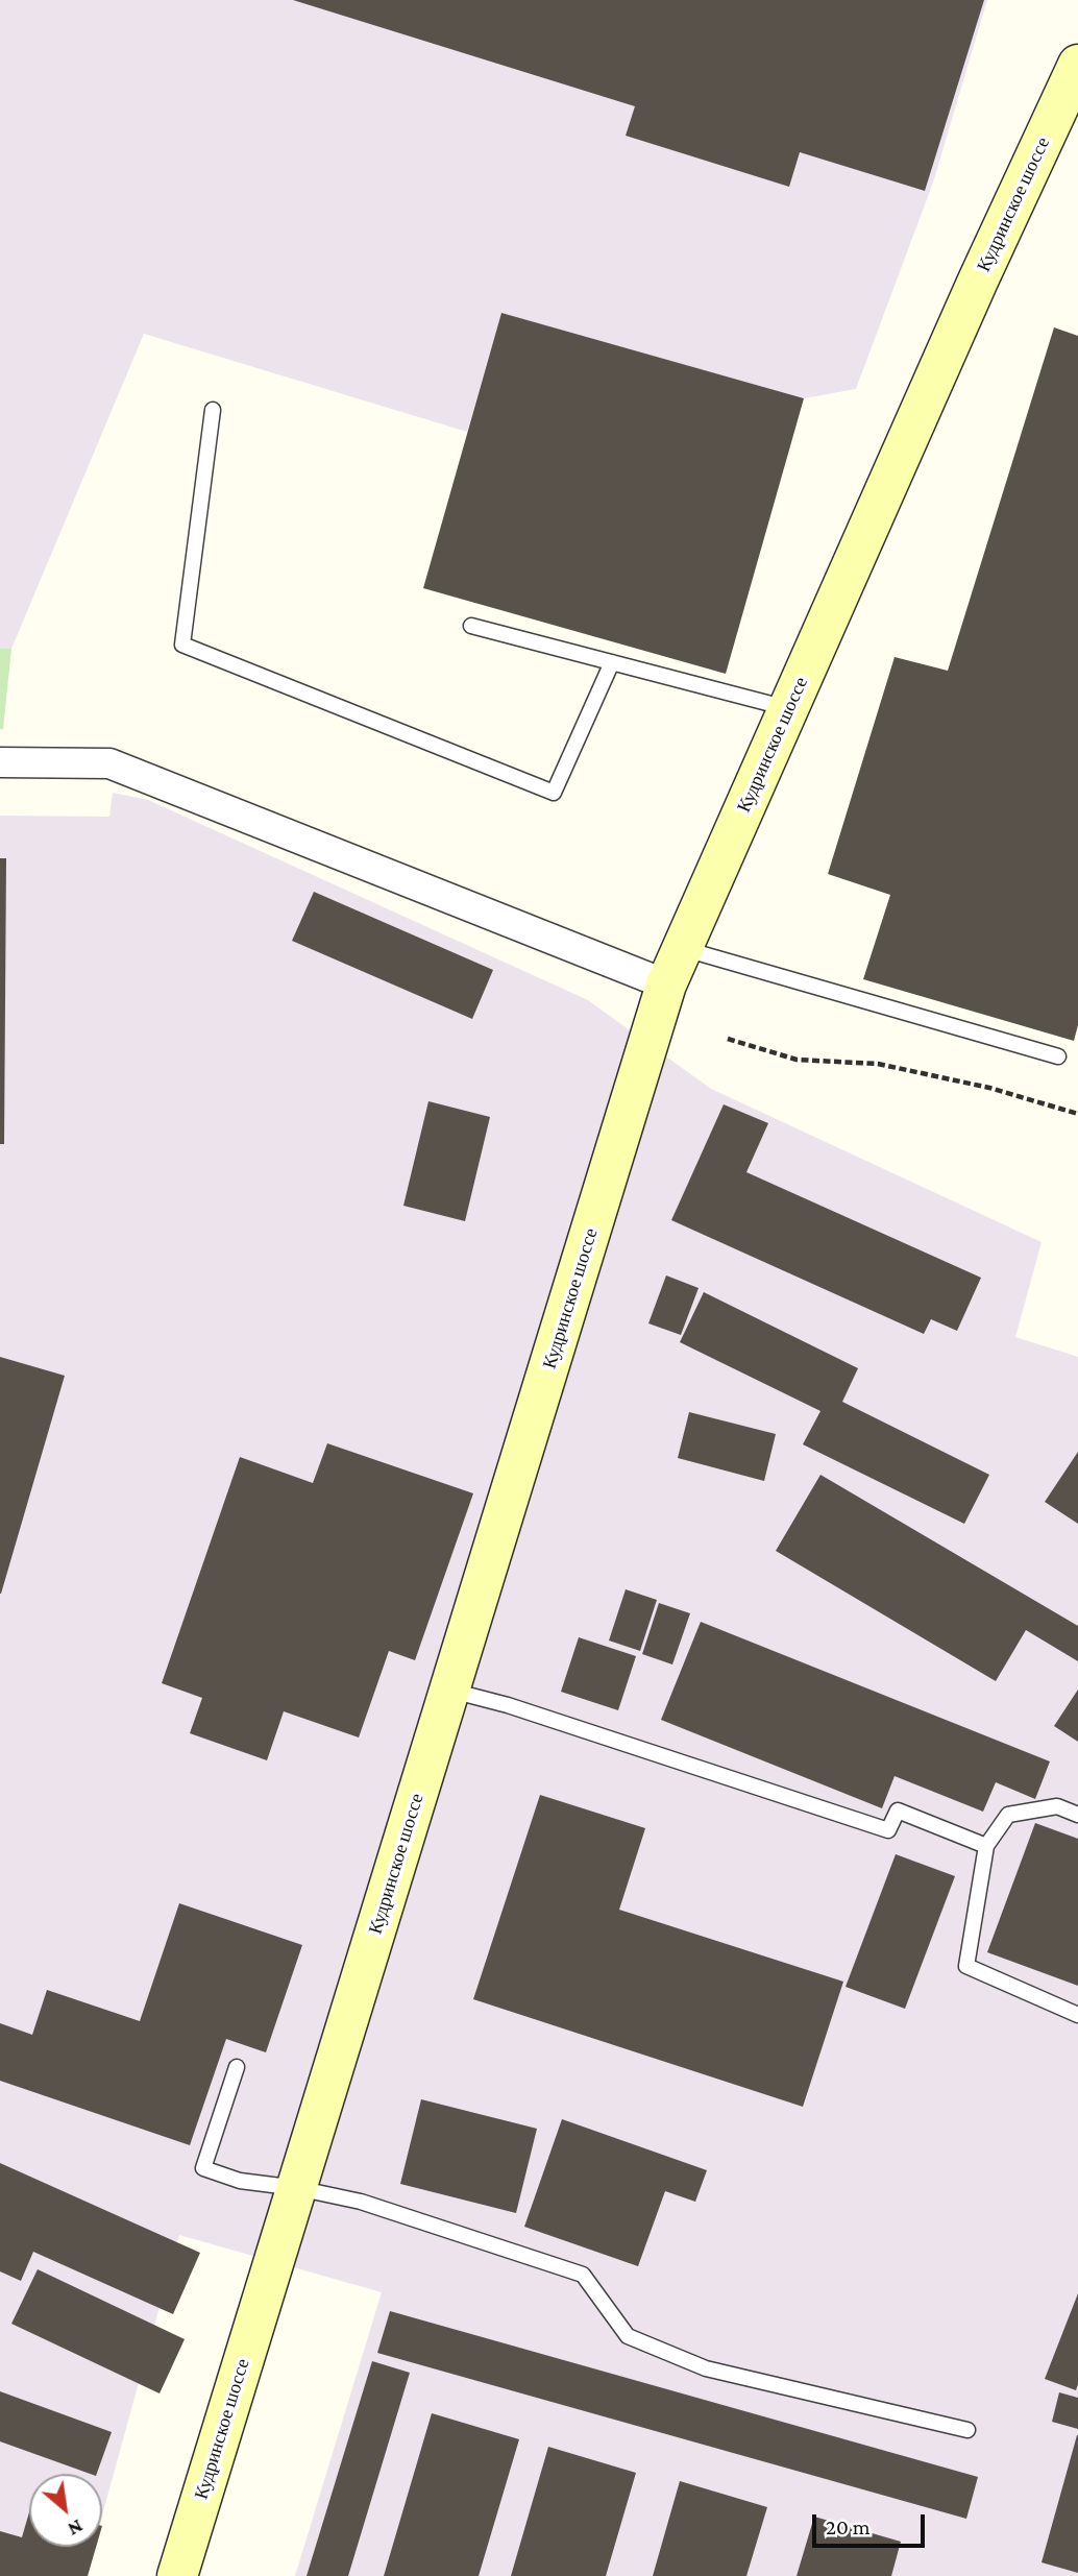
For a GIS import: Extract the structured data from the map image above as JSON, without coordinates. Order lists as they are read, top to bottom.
{
  "streets": {
    "street": ["Кудринское шоссе"]
  },
  "scale_bar": "20 m",
  "north": "bottom right"
}
